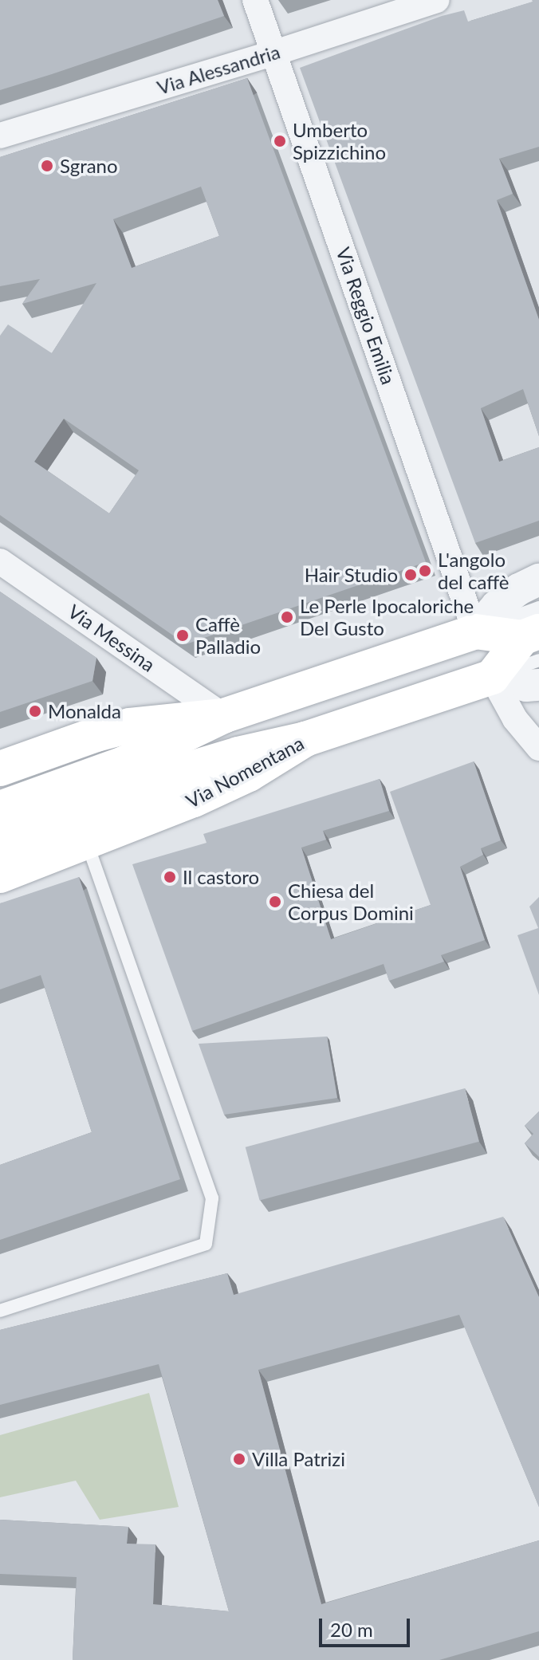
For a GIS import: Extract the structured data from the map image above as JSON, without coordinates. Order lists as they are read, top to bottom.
{
  "streets": {
    "main road": ["Via Nomentana"],
    "street": ["Via Alessandria", "Via Reggio Emilia", "Via Messina"]
  },
  "crossings": [
    ["Via Alessandria", "Via Reggio Emilia"]
  ],
  "places": [
    "Umberto Spizzichino",
    "Sgrano",
    "L'angolo del caffè",
    "Hair Studio",
    "Le Perle Ipocaloriche Del Gusto",
    "Caffè Palladio",
    "Monalda",
    "Il castoro",
    "Chiesa del Corpus Domini",
    "Villa Patrizi"
  ],
  "scale_bar": "20 m"
}
